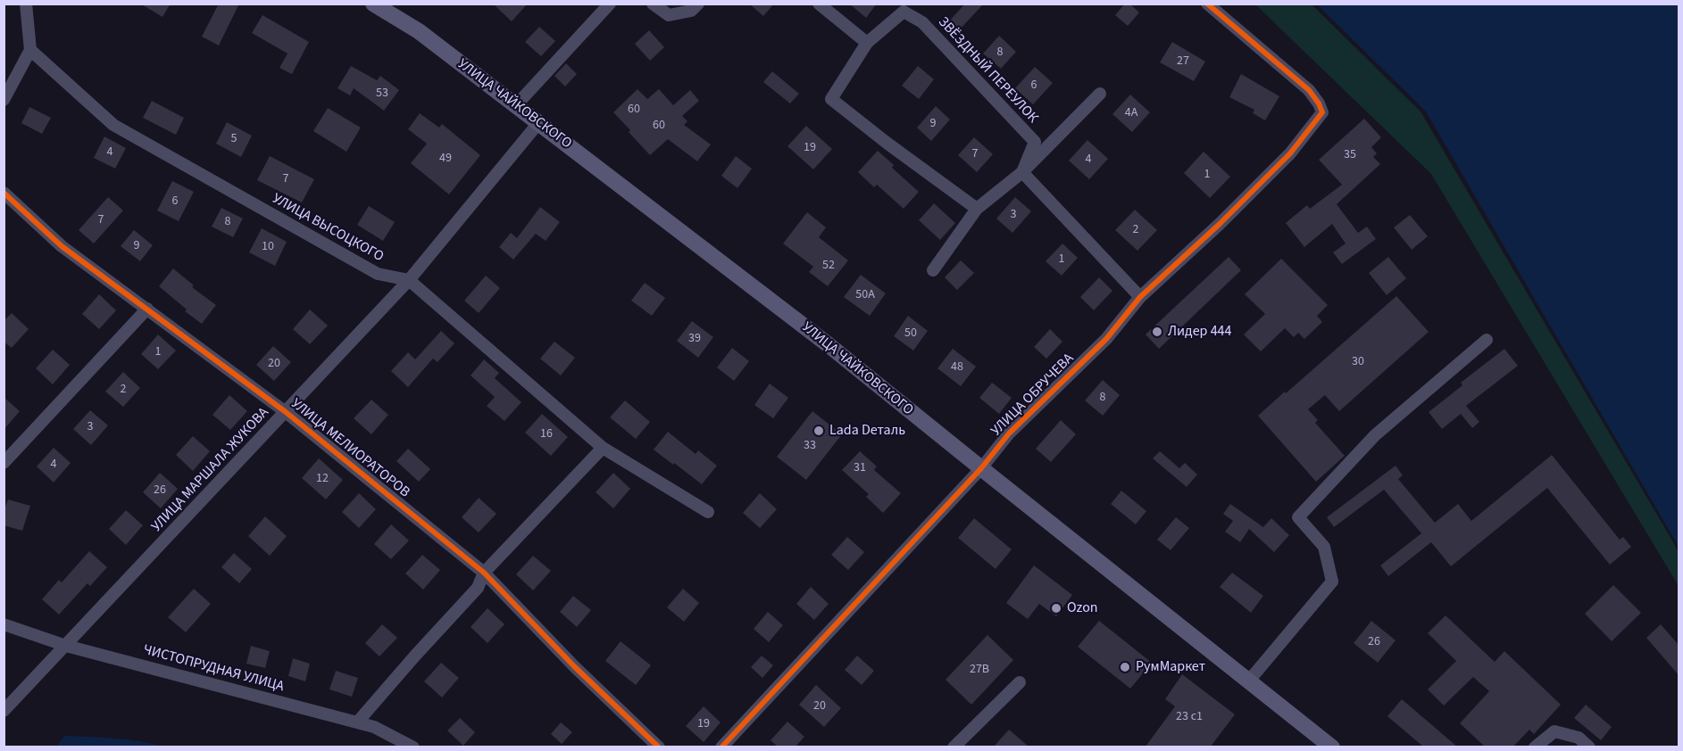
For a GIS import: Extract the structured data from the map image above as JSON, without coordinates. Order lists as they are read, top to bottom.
{
  "streets": {
    "main road": ["УЛИЦА ЧАЙКОВСКОГО"],
    "street": [
      "ЗВЁЗДНЫЙ ПЕРЕУЛОК",
      "УЛИЦА ВЫСОЦКОГО",
      "УЛИЦА ОБРУЧЕВА",
      "УЛИЦА МЕЛИОРАТОРОВ",
      "УЛИЦА МАРШАЛА ЖУКОВА",
      "ЧИСТОПРУДНАЯ УЛИЦА"
    ]
  },
  "crossings": [
    ["УЛИЦА ЧАЙКОВСКОГО", "УЛИЦА ОБРУЧЕВА"],
    ["УЛИЦА ЧАЙКОВСКОГО", "УЛИЦА МАРШАЛА ЖУКОВА"],
    ["УЛИЦА ВЫСОЦКОГО", "УЛИЦА МАРШАЛА ЖУКОВА"],
    ["УЛИЦА МЕЛИОРАТОРОВ", "УЛИЦА МАРШАЛА ЖУКОВА"],
    ["УЛИЦА МАРШАЛА ЖУКОВА", "ЧИСТОПРУДНАЯ УЛИЦА"]
  ],
  "places": [
    "Лидер 444",
    "Lada Dеталь",
    "Ozon",
    "РумМаркет"
  ],
  "house_numbers": [
    "8",
    "27",
    "6",
    "53",
    "60",
    "4А",
    "9",
    "60",
    "5",
    "19",
    "4",
    "7",
    "35",
    "49",
    "4",
    "1",
    "7",
    "6",
    "3",
    "7",
    "8",
    "2",
    "9",
    "10",
    "1",
    "52",
    "50А",
    "50",
    "39",
    "1",
    "30",
    "20",
    "48",
    "2",
    "8",
    "3",
    "16",
    "33",
    "4",
    "31",
    "12",
    "26",
    "26",
    "27В",
    "20",
    "23 с1",
    "19"
  ]
}
